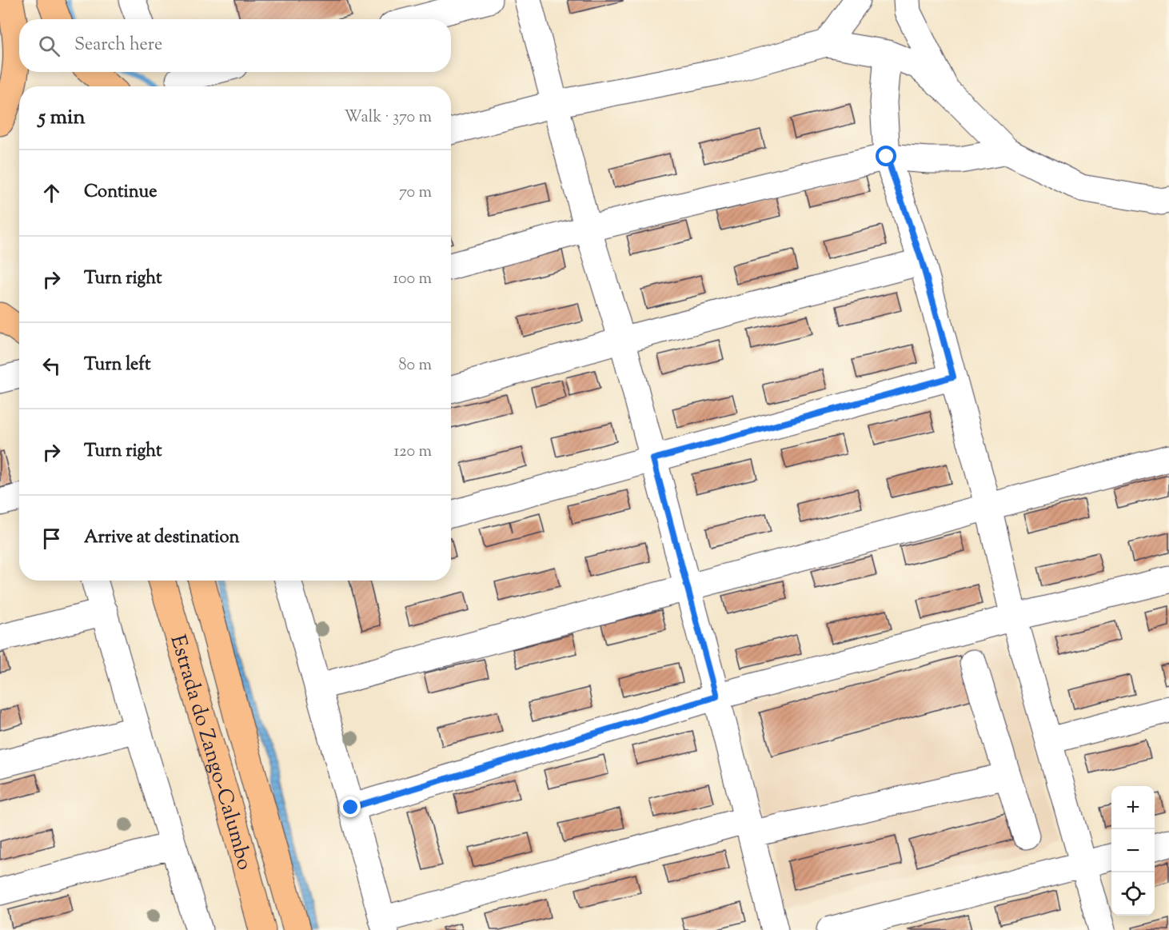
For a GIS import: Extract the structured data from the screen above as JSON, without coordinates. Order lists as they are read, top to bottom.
{
  "streets": {
    "main road": ["Estrada do Zango-Calumbo"]
  },
  "page": {
    "search": "Search here",
    "heading": ["5 min", "Walk · 370 m"],
    "list": [
      ["Continue", "70 m"],
      ["Turn right", "100 m"],
      ["Turn left", "80 m"],
      ["Turn right", "120 m"],
      "Arrive at destination"
    ],
    "map_buttons": ["+", "−"]
  }
}
